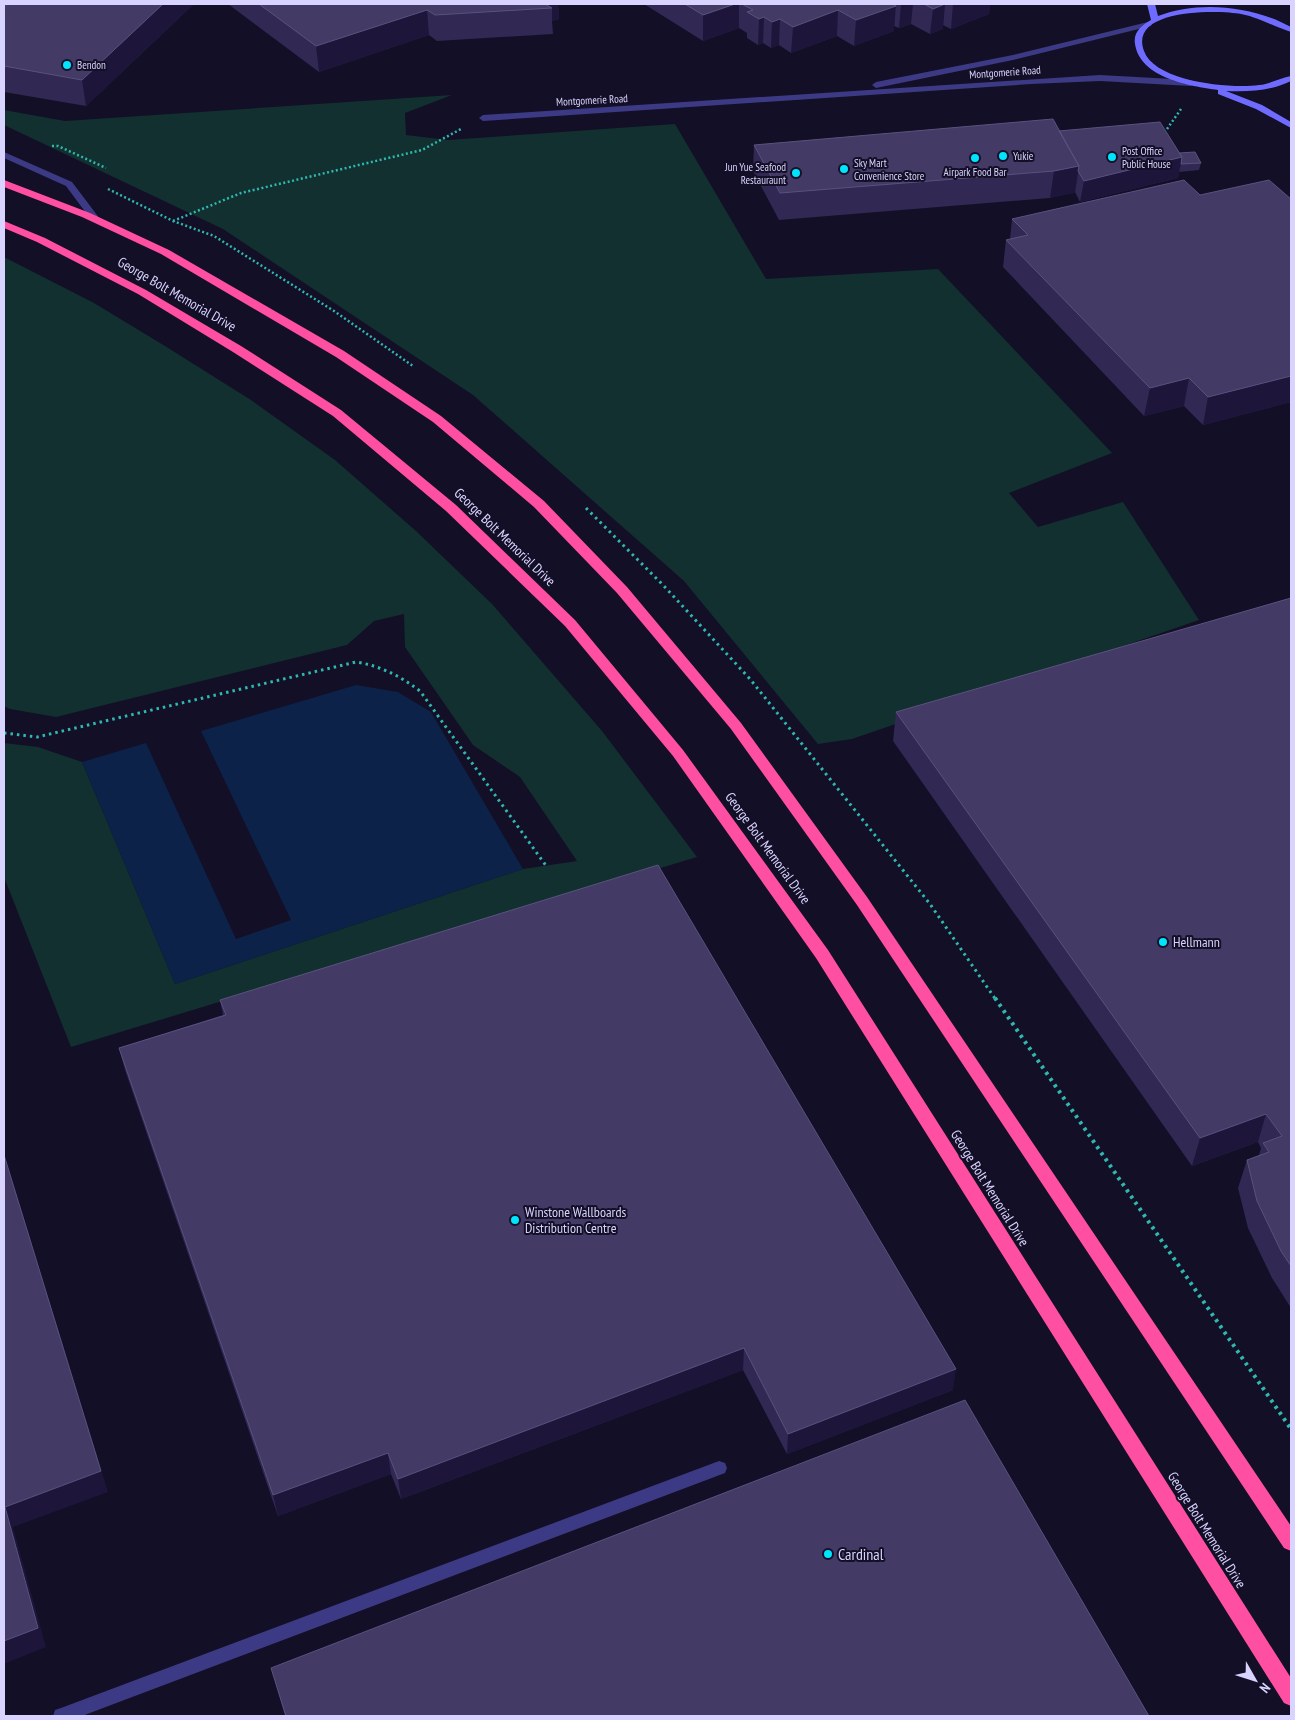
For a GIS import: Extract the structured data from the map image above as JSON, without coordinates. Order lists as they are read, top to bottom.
{
  "streets": {
    "highway": ["George Bolt Memorial Drive"],
    "street": ["Montgomerie Road"]
  },
  "places": [
    "Bendon",
    "Yukie",
    "Post Office Public House",
    "Airpark Food Bar",
    "Sky Mart Convenience Store",
    "Jun Yue Seafood Restauraunt",
    "Hellmann",
    "Winstone Wallboards Distribution Centre",
    "Cardinal"
  ],
  "north": "bottom right"
}
